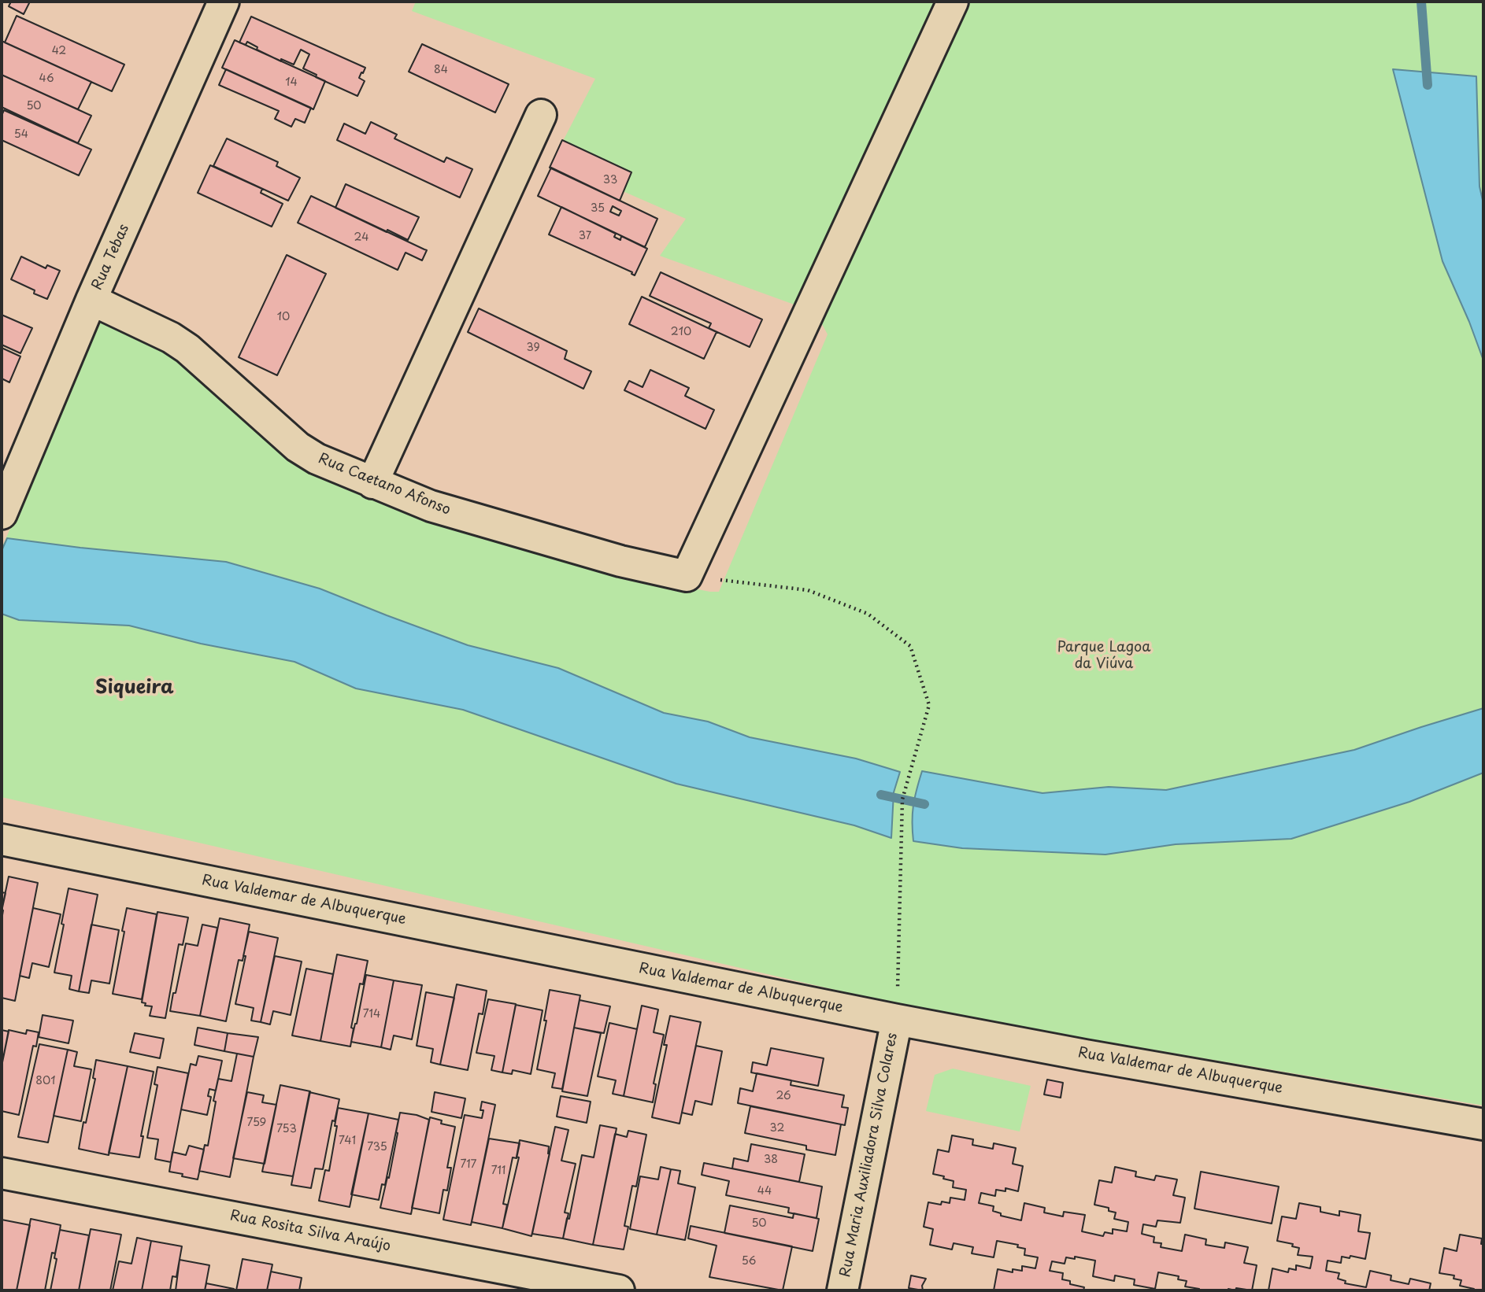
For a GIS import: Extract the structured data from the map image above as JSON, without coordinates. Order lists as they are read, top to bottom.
{
  "streets": {
    "street": [
      "Rua Tebas",
      "Rua Caetano Afonso",
      "Rua Valdemar de Albuquerque",
      "Rua Maria Auxiliadora Silva Colares",
      "Rua Rosita Silva Araújo"
    ]
  },
  "crossings": [
    ["Rua Tebas", "Rua Caetano Afonso"],
    ["Rua Valdemar de Albuquerque", "Rua Maria Auxiliadora Silva Colares"]
  ],
  "districts": ["Siqueira"],
  "parks": ["Parque Lagoa da Viúva"],
  "house_numbers": [
    "42",
    "84",
    "46",
    "14",
    "50",
    "54",
    "33",
    "35",
    "37",
    "24",
    "10",
    "210",
    "39",
    "714",
    "801",
    "26",
    "759",
    "32",
    "753",
    "741",
    "735",
    "38",
    "717",
    "711",
    "44",
    "50",
    "56"
  ]
}
